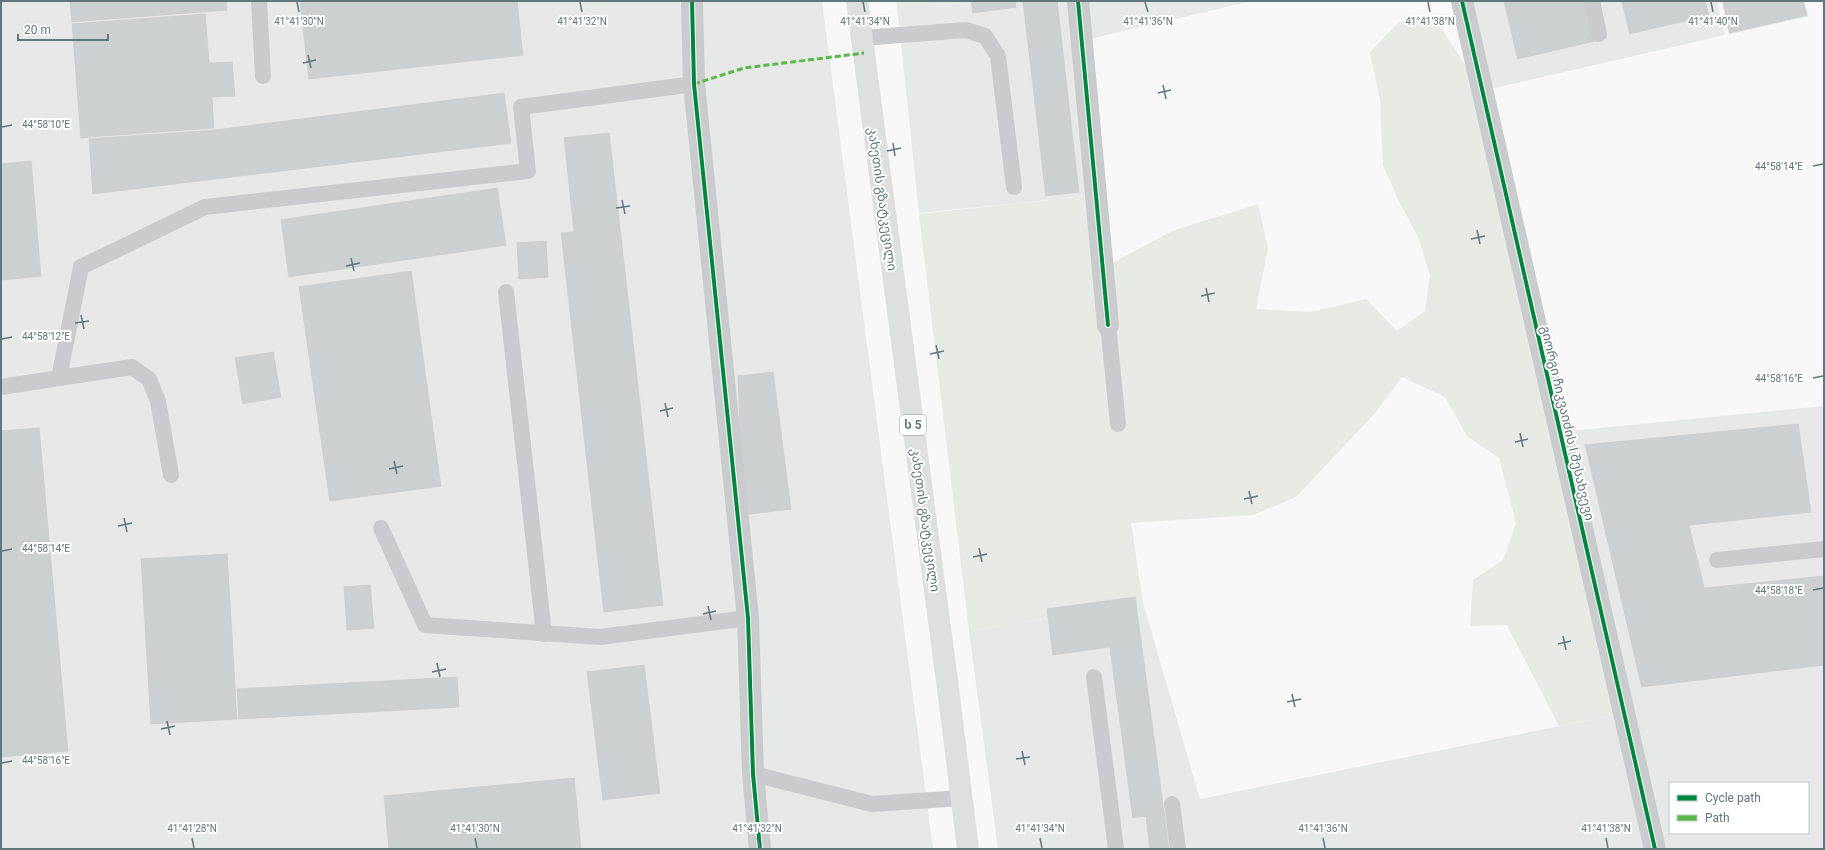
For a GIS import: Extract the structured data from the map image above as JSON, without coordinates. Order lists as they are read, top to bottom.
{
  "streets": {
    "highway": ["კახეთის გზატკეცილი", "ს 5"],
    "street": ["გიორგი ჩიკვაიძის I შესახვევი"]
  },
  "legend": ["Cycle path", "Path"],
  "scale_bar": "20 m",
  "coordinates": [
    "41°41'30\"N",
    "41°41'32\"N",
    "41°41'34\"N",
    "41°41'36\"N",
    "41°41'38\"N",
    "41°41'40\"N",
    "44°58'10\"E",
    "44°58'14\"E",
    "44°58'12\"E",
    "44°58'16\"E",
    "44°58'18\"E",
    "41°41'28\"N"
  ]
}
